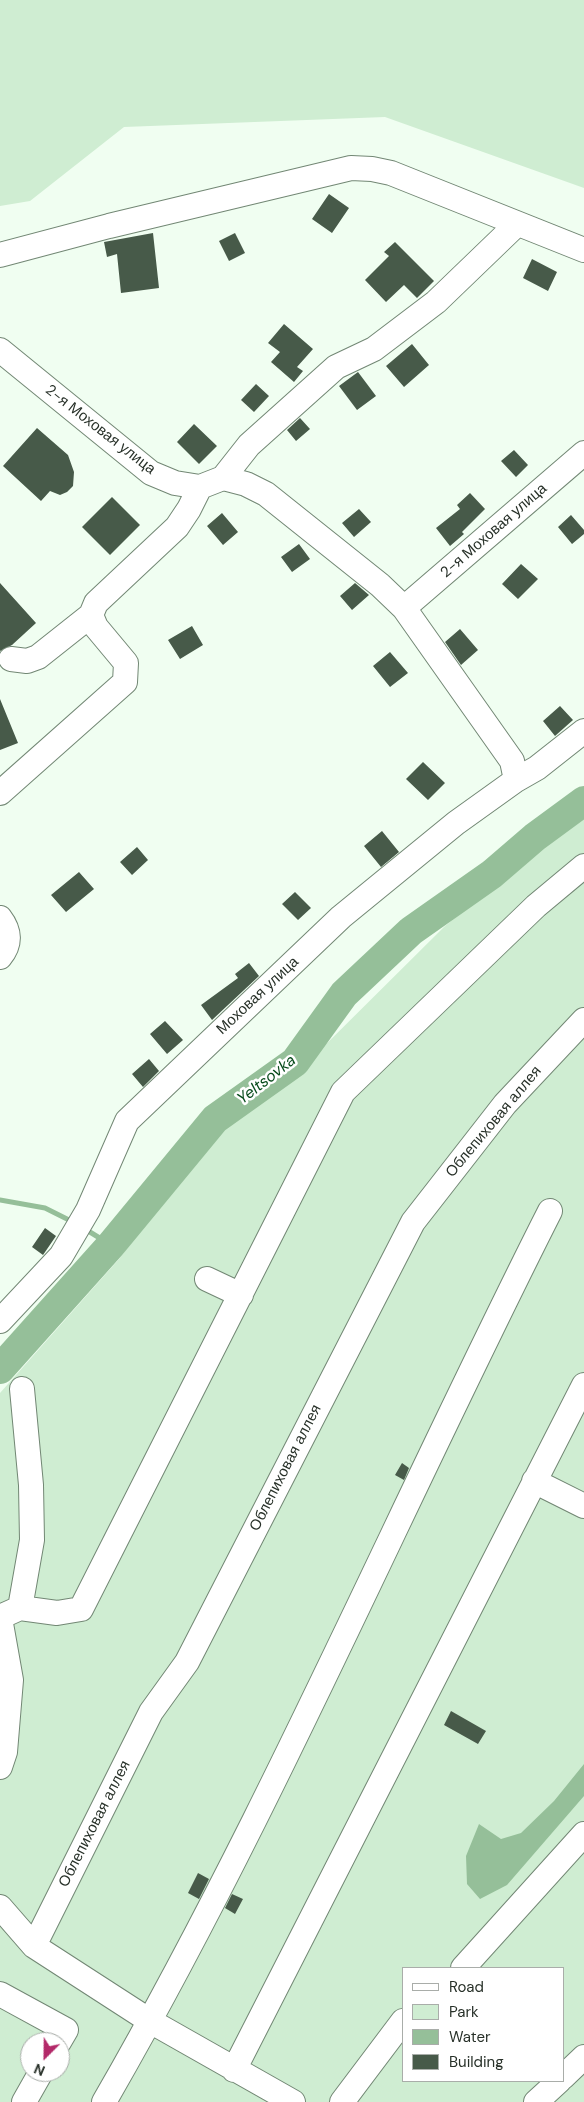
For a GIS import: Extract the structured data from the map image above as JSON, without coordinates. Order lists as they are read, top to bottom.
{
  "streets": {
    "street": ["2-я Моховая улица", "Моховая улица", "Облепиховая аллея"]
  },
  "water": ["Yeltsovka"],
  "legend": [
    "Road",
    "Park",
    "Water",
    "Building"
  ],
  "north": "bottom left"
}
